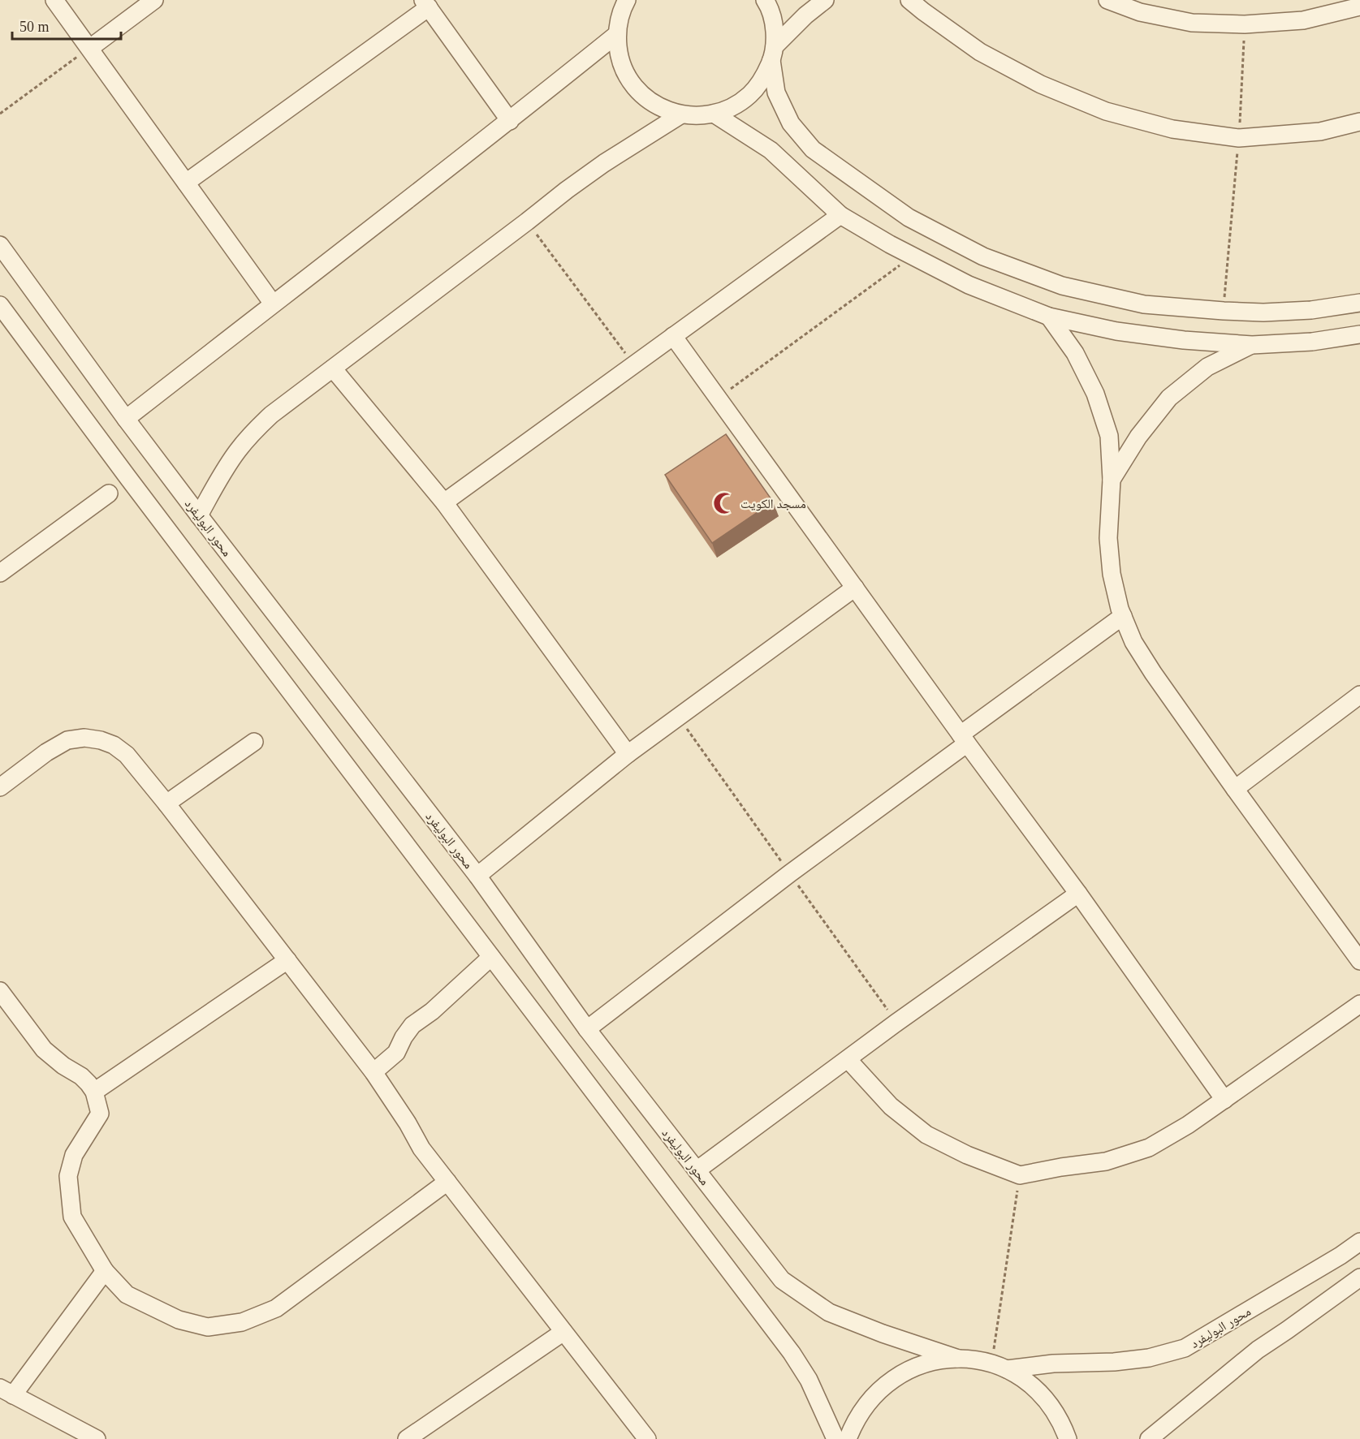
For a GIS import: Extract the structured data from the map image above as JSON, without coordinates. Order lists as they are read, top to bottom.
{
  "streets": {
    "street": ["محور البوليفرد"]
  },
  "places": {
    "mosque": ["مسجد الكويت"]
  },
  "scale_bar": "50 m"
}
